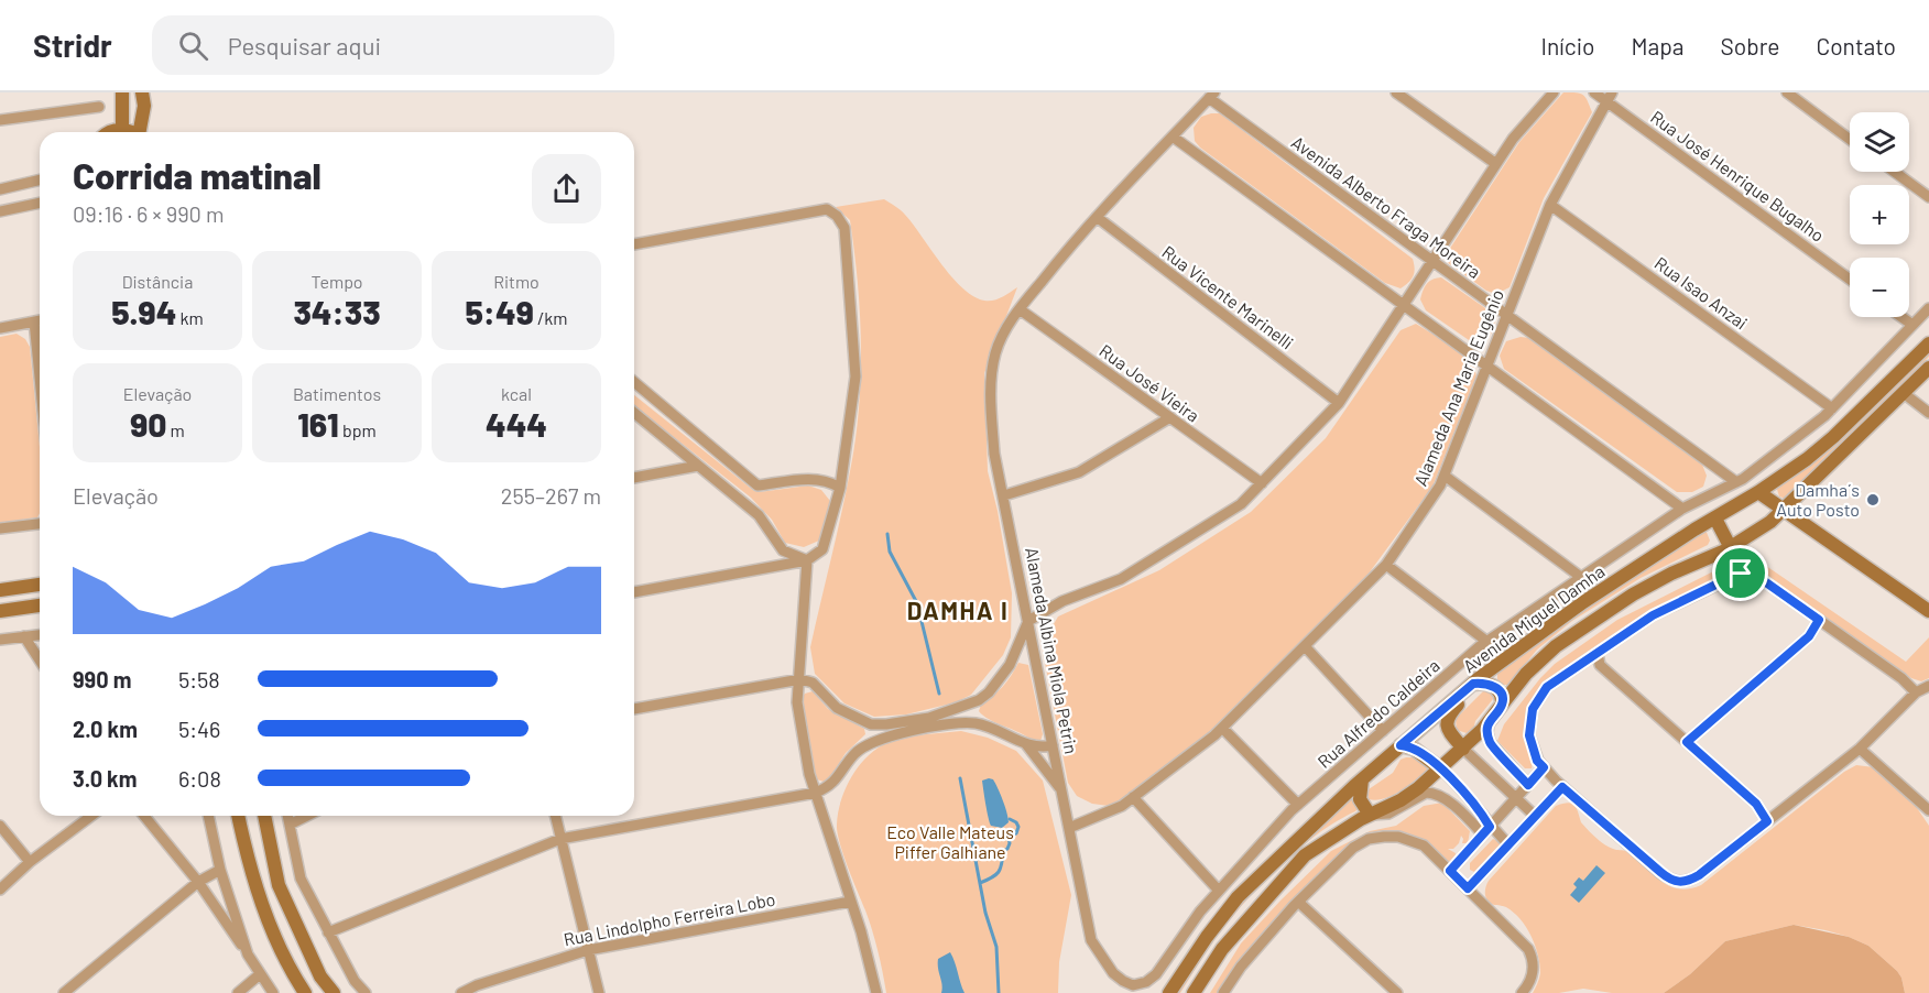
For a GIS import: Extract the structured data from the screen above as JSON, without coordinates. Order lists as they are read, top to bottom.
{
  "streets": {
    "street": [
      "Rua José Henrique Bugalho",
      "Avenida Alberto Fraga Moreira",
      "Rua Isao Anzai",
      "Rua Vicente Marinelli",
      "Rua José Vieira",
      "Alameda Ana Maria Eugênio",
      "Avenida Miguel Damha",
      "Alameda Albina Miola Petrin",
      "Rua Alfredo Caldeira",
      "Rua Lindolpho Ferreira Lobo"
    ]
  },
  "crossings": [
    ["Rua José Henrique Bugalho", "Alameda Ana Maria Eugênio"],
    ["Avenida Alberto Fraga Moreira", "Alameda Ana Maria Eugênio"],
    ["Avenida Alberto Fraga Moreira", "Alameda Albina Miola Petrin"],
    ["Avenida Alberto Fraga Moreira", "Rua Alfredo Caldeira"],
    ["Rua Isao Anzai", "Alameda Ana Maria Eugênio"],
    ["Rua Isao Anzai", "Rua Alfredo Caldeira"],
    ["Rua Vicente Marinelli", "Alameda Albina Miola Petrin"],
    ["Rua José Vieira", "Alameda Albina Miola Petrin"],
    ["Alameda Ana Maria Eugênio", "Alameda Albina Miola Petrin"],
    ["Alameda Albina Miola Petrin", "Rua Alfredo Caldeira"]
  ],
  "districts": ["DAMHA I"],
  "parks": ["Eco Valle Mateus Piffer Galhiane"],
  "places": ["Damha´s Auto Posto"],
  "page": {
    "header": "Stridr",
    "search": "Pesquisar aqui",
    "nav": [
      "Início",
      "Mapa",
      "Sobre",
      "Contato"
    ],
    "map_buttons": ["+", "−"],
    "heading": ["Corrida matinal", "09:16 · 6 × 990 m"],
    "stats": [
      ["Distância", "5.94 km"],
      ["Tempo", "34:33"],
      ["Ritmo", "5:49 /km"],
      ["Elevação", "90 m"],
      ["Batimentos", "161 bpm"],
      ["kcal", "444"]
    ],
    "chart": ["Elevação", "255–267 m"],
    "list": [
      {
        "name": "990 m",
        "note": "5:58"
      },
      {
        "name": "2.0 km",
        "note": "5:46"
      },
      {
        "name": "3.0 km",
        "note": "6:08"
      }
    ]
  }
}
